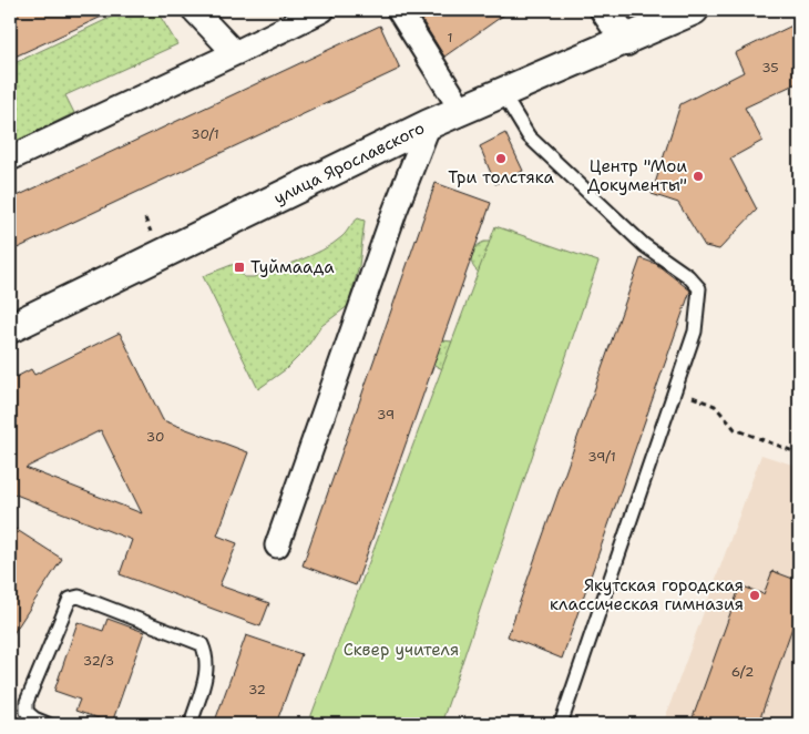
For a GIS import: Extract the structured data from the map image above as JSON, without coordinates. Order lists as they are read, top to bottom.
{
  "streets": {
    "street": ["улица Ярославского"]
  },
  "parks": ["Сквер учителя"],
  "places": {
    "other": ["Три толстяка", "Центр \"Мои Документы\"", "Якутская городская классическая гимназия"],
    "transit": ["Туймаада"]
  },
  "house_numbers": [
    "1",
    "35",
    "30/1",
    "39",
    "30",
    "39/1",
    "32/3",
    "6/2",
    "32"
  ]
}
